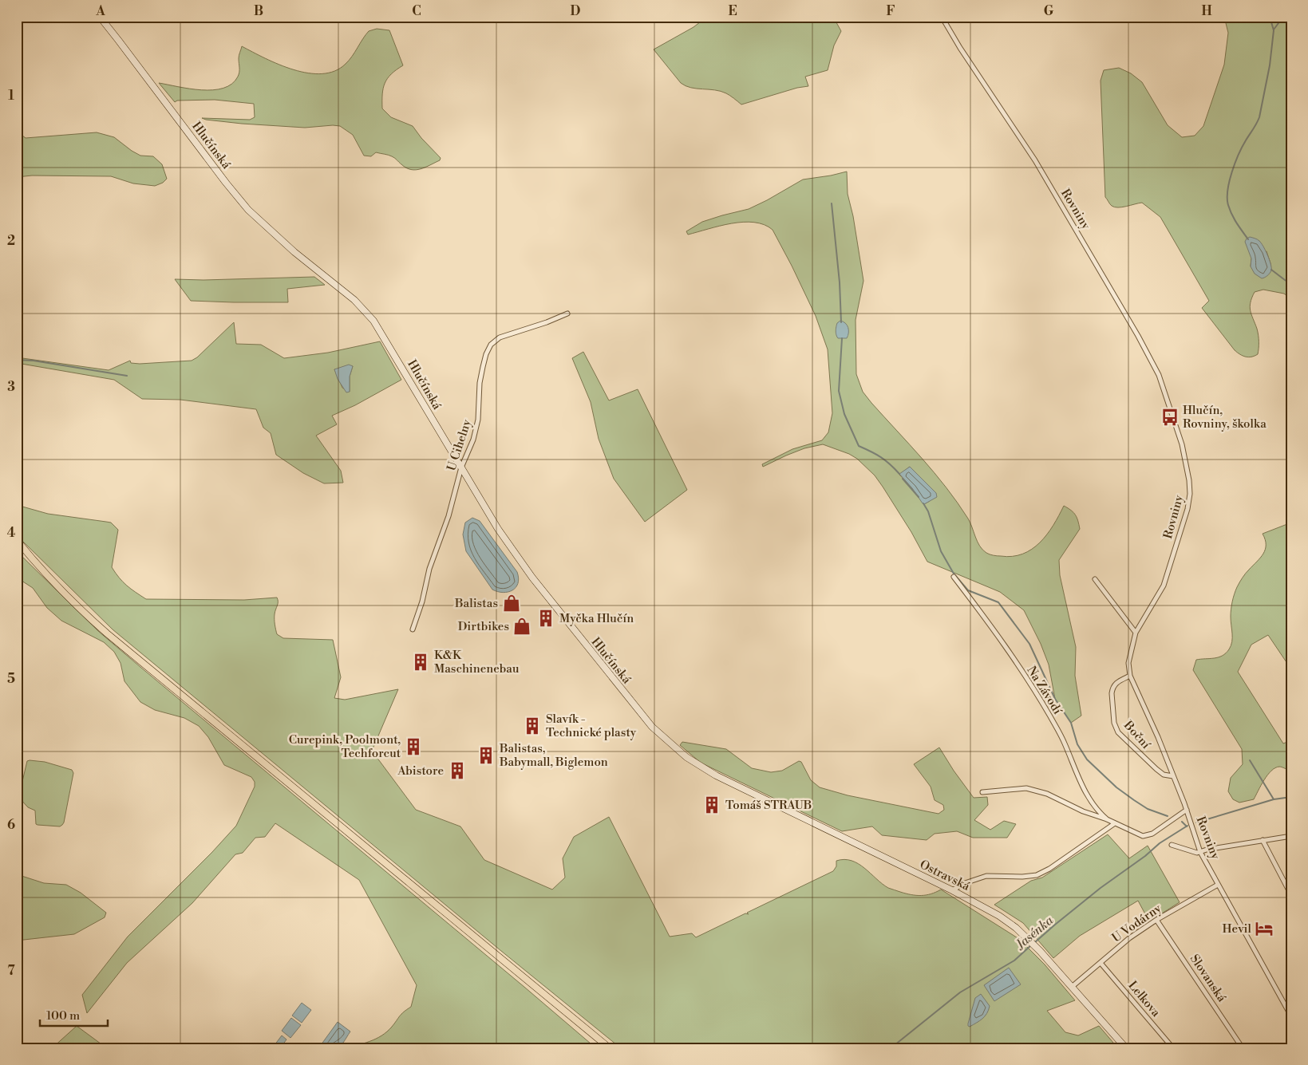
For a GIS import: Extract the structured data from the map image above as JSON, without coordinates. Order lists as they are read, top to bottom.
{
  "streets": {
    "street": [
      "Hlučínská",
      "Rovniny",
      "U Cihelny",
      "Na Závodí",
      "Boční",
      "Ostravská",
      "U Vodárny",
      "Slovanská",
      "Lelkova"
    ]
  },
  "crossings": [
    ["Hlučínská", "U Cihelny"],
    ["Hlučínská", "Ostravská"],
    ["Rovniny", "Na Závodí"],
    ["Rovniny", "Boční"],
    ["Rovniny", "U Vodárny"],
    ["Ostravská", "U Vodárny"],
    ["U Vodárny", "Slovanská"],
    ["U Vodárny", "Lelkova"]
  ],
  "water": ["Jasénka"],
  "places": {
    "bus stop": ["Hlučín, Rovniny, školka"],
    "shop": ["Balistas", "Dirtbikes"],
    "building": [
      "Myčka Hlučín",
      "K&K Maschinenebau",
      "Slavík - Technické plasty",
      "Curepink, Poolmont, Techforcut",
      "Balistas, Babymall, Biglemon",
      "Abistore",
      "Tomáš STRAUB"
    ],
    "hotel": ["Hevil"]
  },
  "scale_bar": "100 m",
  "grid": {
    "columns": [
      "A",
      "B",
      "C",
      "D",
      "E",
      "F",
      "G",
      "H"
    ],
    "rows": [
      "1",
      "2",
      "3",
      "4",
      "5",
      "6",
      "7"
    ]
  }
}
